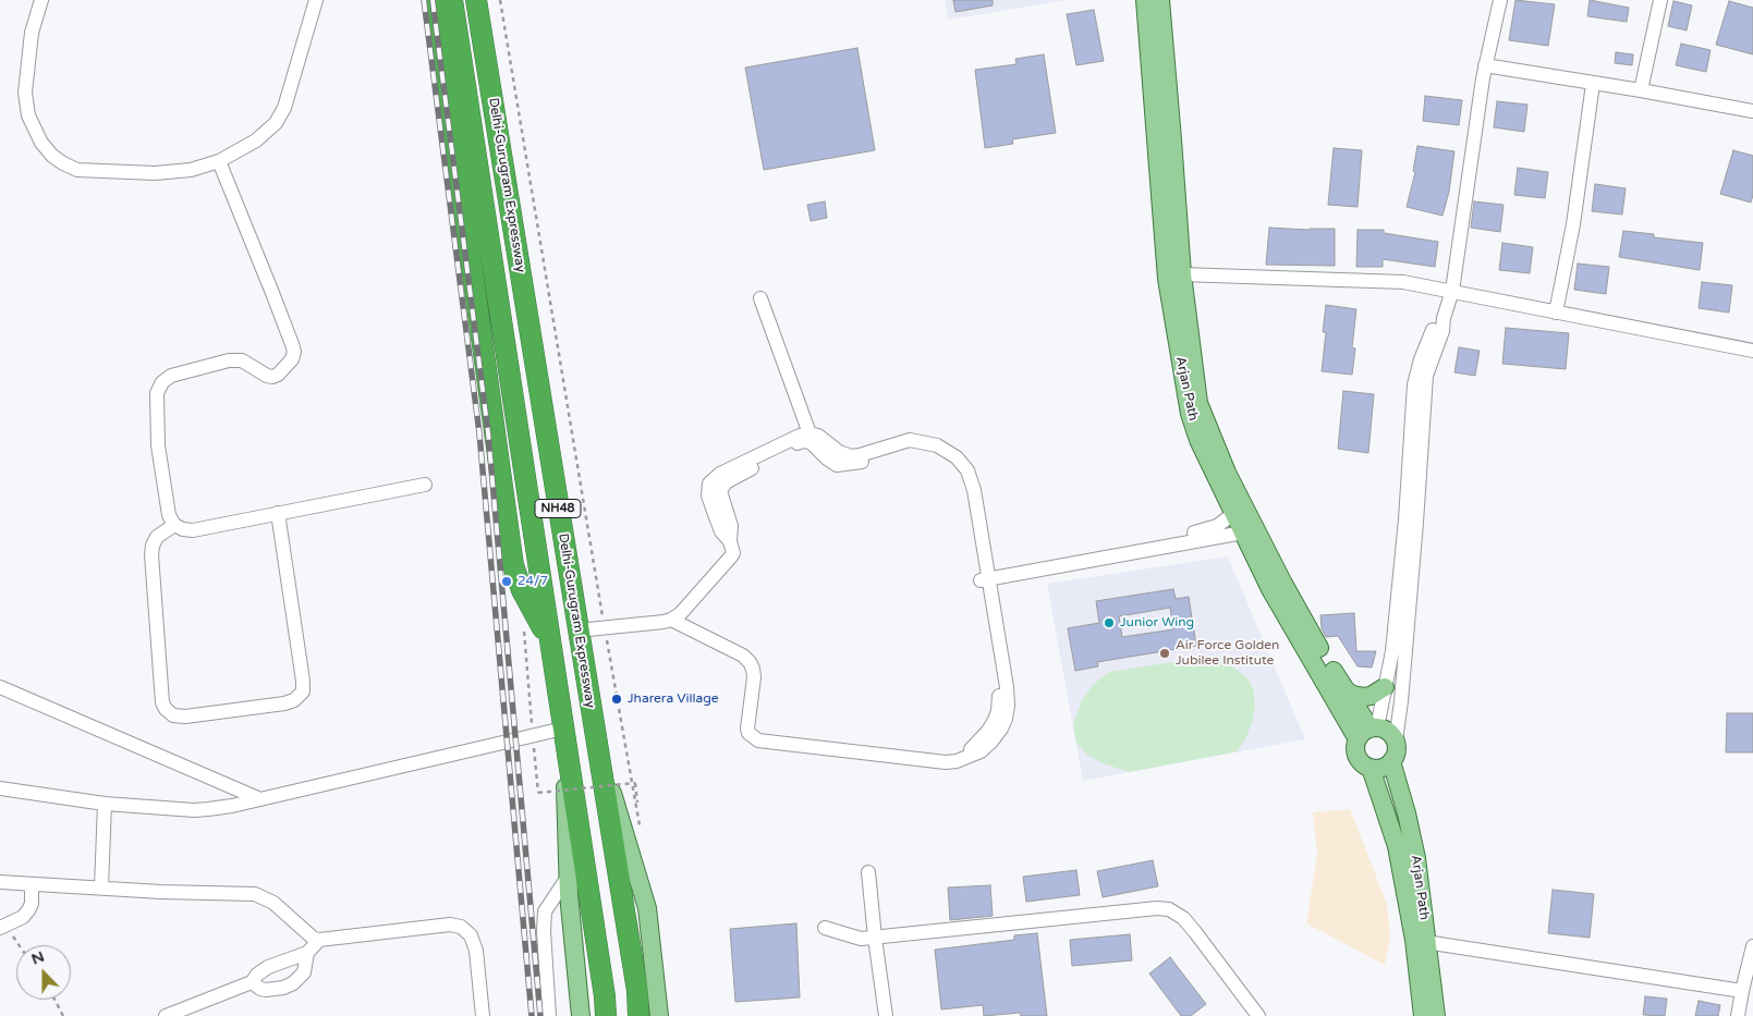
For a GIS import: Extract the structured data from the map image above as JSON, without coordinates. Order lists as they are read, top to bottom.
{
  "streets": {
    "highway": ["Delhi-Gurugram Expressway", "NH48"],
    "main road": ["Arjan Path"]
  },
  "places": [
    "24/7",
    "Junior Wing",
    "Air Force Golden Jubilee Institute",
    "Jharera Village"
  ],
  "north": "top"
}
